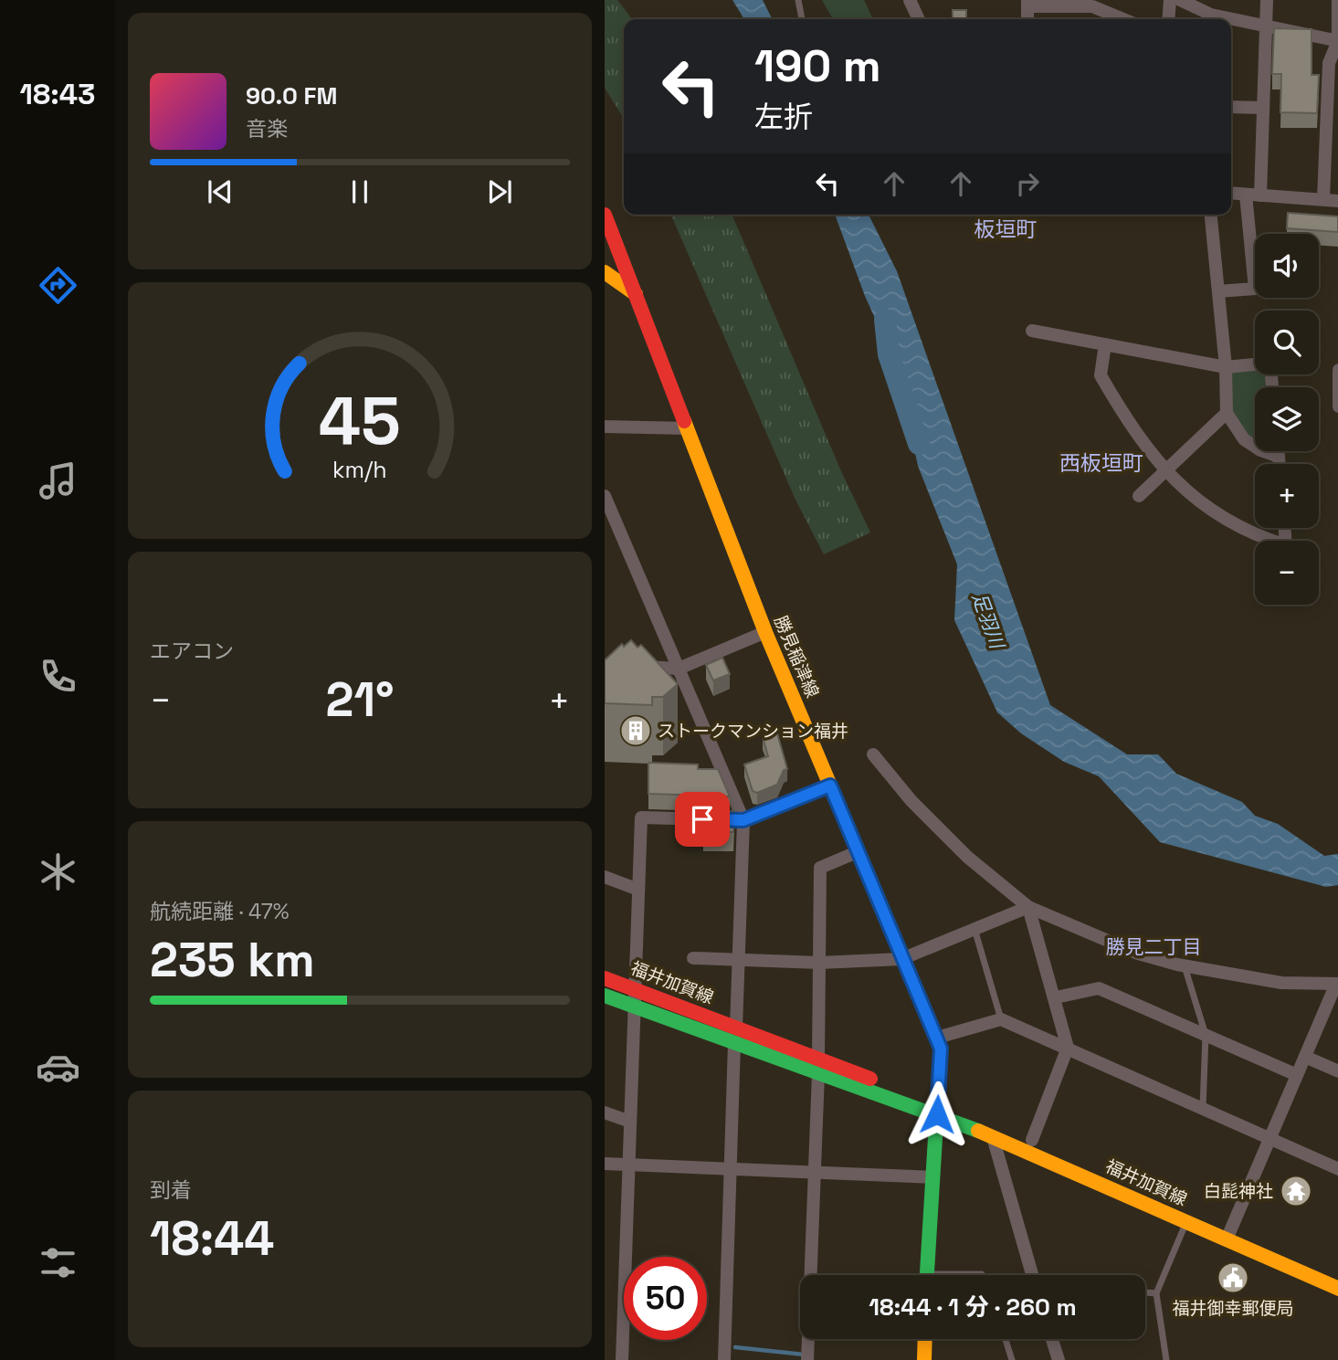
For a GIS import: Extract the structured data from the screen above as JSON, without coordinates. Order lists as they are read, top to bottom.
{
  "streets": {
    "main road": ["勝見稲津線", "福井加賀線"]
  },
  "crossings": [
    ["勝見稲津線", "福井加賀線"]
  ],
  "districts": ["板垣町", "西板垣町", "勝見二丁目"],
  "water": ["足羽川"],
  "places": {
    "building": ["ストークマンション福井"],
    "temple": ["白髭神社"],
    "public building": ["福井御幸郵便局"]
  },
  "page": {
    "tabs": "18:43",
    "turn": ["190 m", "左折"],
    "song": ["90.0 FM", "音楽"],
    "map_buttons": ["+", "−"],
    "tile": [
      "エアコン",
      ["航続距離 · 47%", "235 km"],
      ["到着", "18:44"]
    ],
    "heat": ["−", "21°", "+"],
    "limit": "50",
    "trip": "18:44 · 1 分 · 260 m",
    "gauge": ["45", "km/h"]
  }
}
